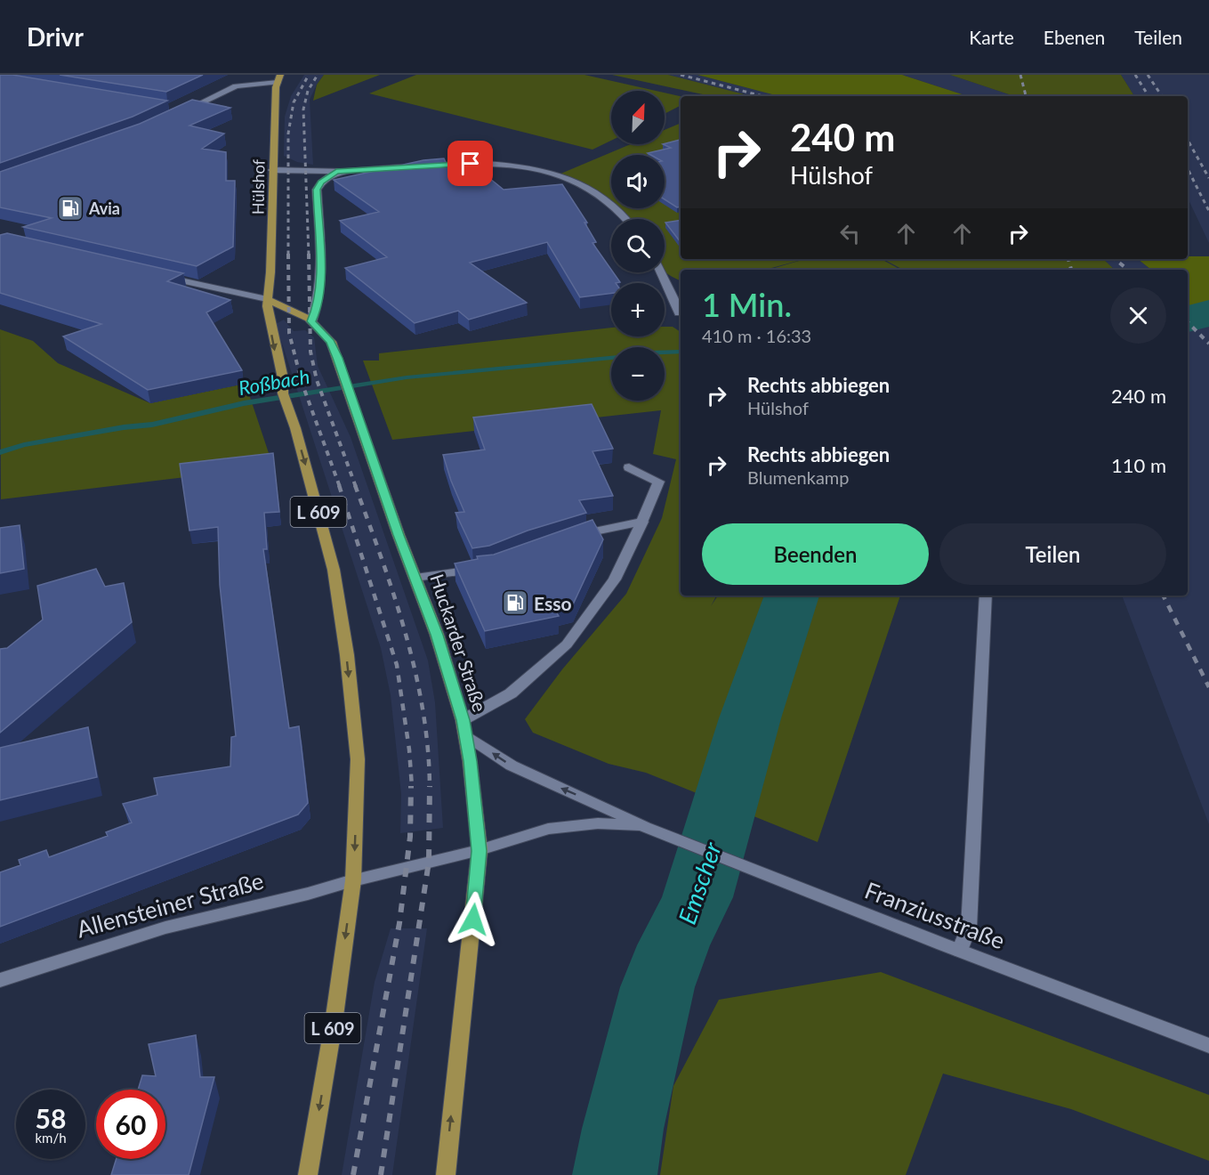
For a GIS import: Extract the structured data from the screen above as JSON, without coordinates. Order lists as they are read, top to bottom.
{
  "streets": {
    "main road": ["Hülshof", "L 609", "Huckarder Straße"],
    "street": ["Allensteiner Straße", "Franziusstraße"]
  },
  "crossings": [
    ["Hülshof", "L 609"],
    ["Hülshof", "Huckarder Straße"],
    ["L 609", "Huckarder Straße"],
    ["L 609", "Allensteiner Straße"],
    ["L 609", "Franziusstraße"],
    ["Huckarder Straße", "Franziusstraße"],
    ["Allensteiner Straße", "Franziusstraße"]
  ],
  "water": ["Roßbach", "Emscher"],
  "places": {
    "fuel station": ["Avia", "Esso"]
  },
  "north": "top right",
  "page": {
    "header": "Drivr",
    "nav": ["Karte", "Ebenen", "Teilen"],
    "map_buttons": ["+", "−"],
    "turn": ["240 m", "Hülshof"],
    "heading": ["1 Min.", "410 m · 16:33"],
    "list": [
      {
        "name": "Rechts abbiegen",
        "note": "Hülshof",
        "value": "240 m"
      },
      {
        "name": "Rechts abbiegen",
        "note": "Blumenkamp",
        "value": "110 m"
      }
    ],
    "buttons": ["Beenden", "Teilen"],
    "speed": "58 km/h",
    "limit": "60"
  }
}
